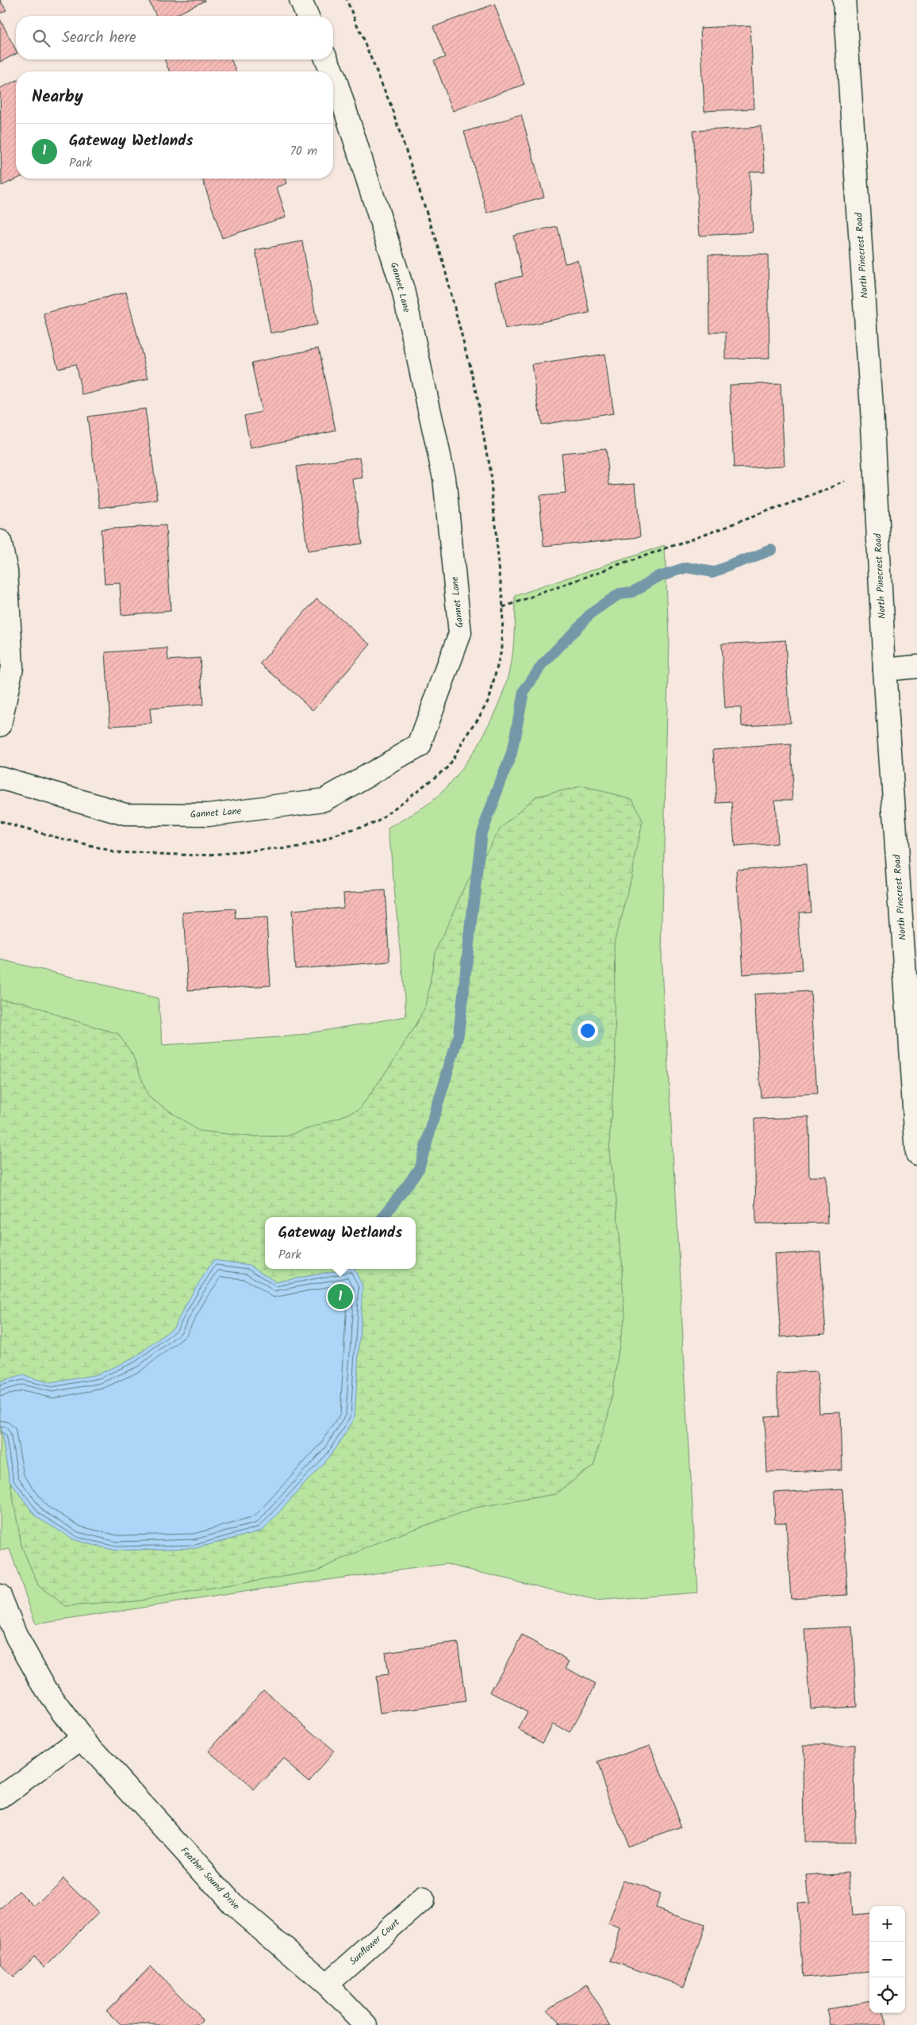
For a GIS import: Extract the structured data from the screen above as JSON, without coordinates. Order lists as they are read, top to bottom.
{
  "streets": {
    "street": [
      "North Pinecrest Road",
      "Gannet Lane",
      "Feather Sound Drive",
      "Sunflower Court"
    ]
  },
  "crossings": [
    ["Feather Sound Drive", "Sunflower Court"]
  ],
  "page": {
    "search": "Search here",
    "heading": "Nearby",
    "list": [
      {
        "mark": "1",
        "name": "Gateway Wetlands",
        "note": "Park",
        "value": "70 m"
      }
    ],
    "popup": ["Gateway Wetlands", "Park"],
    "pins": "1",
    "map_buttons": ["+", "−"]
  }
}
